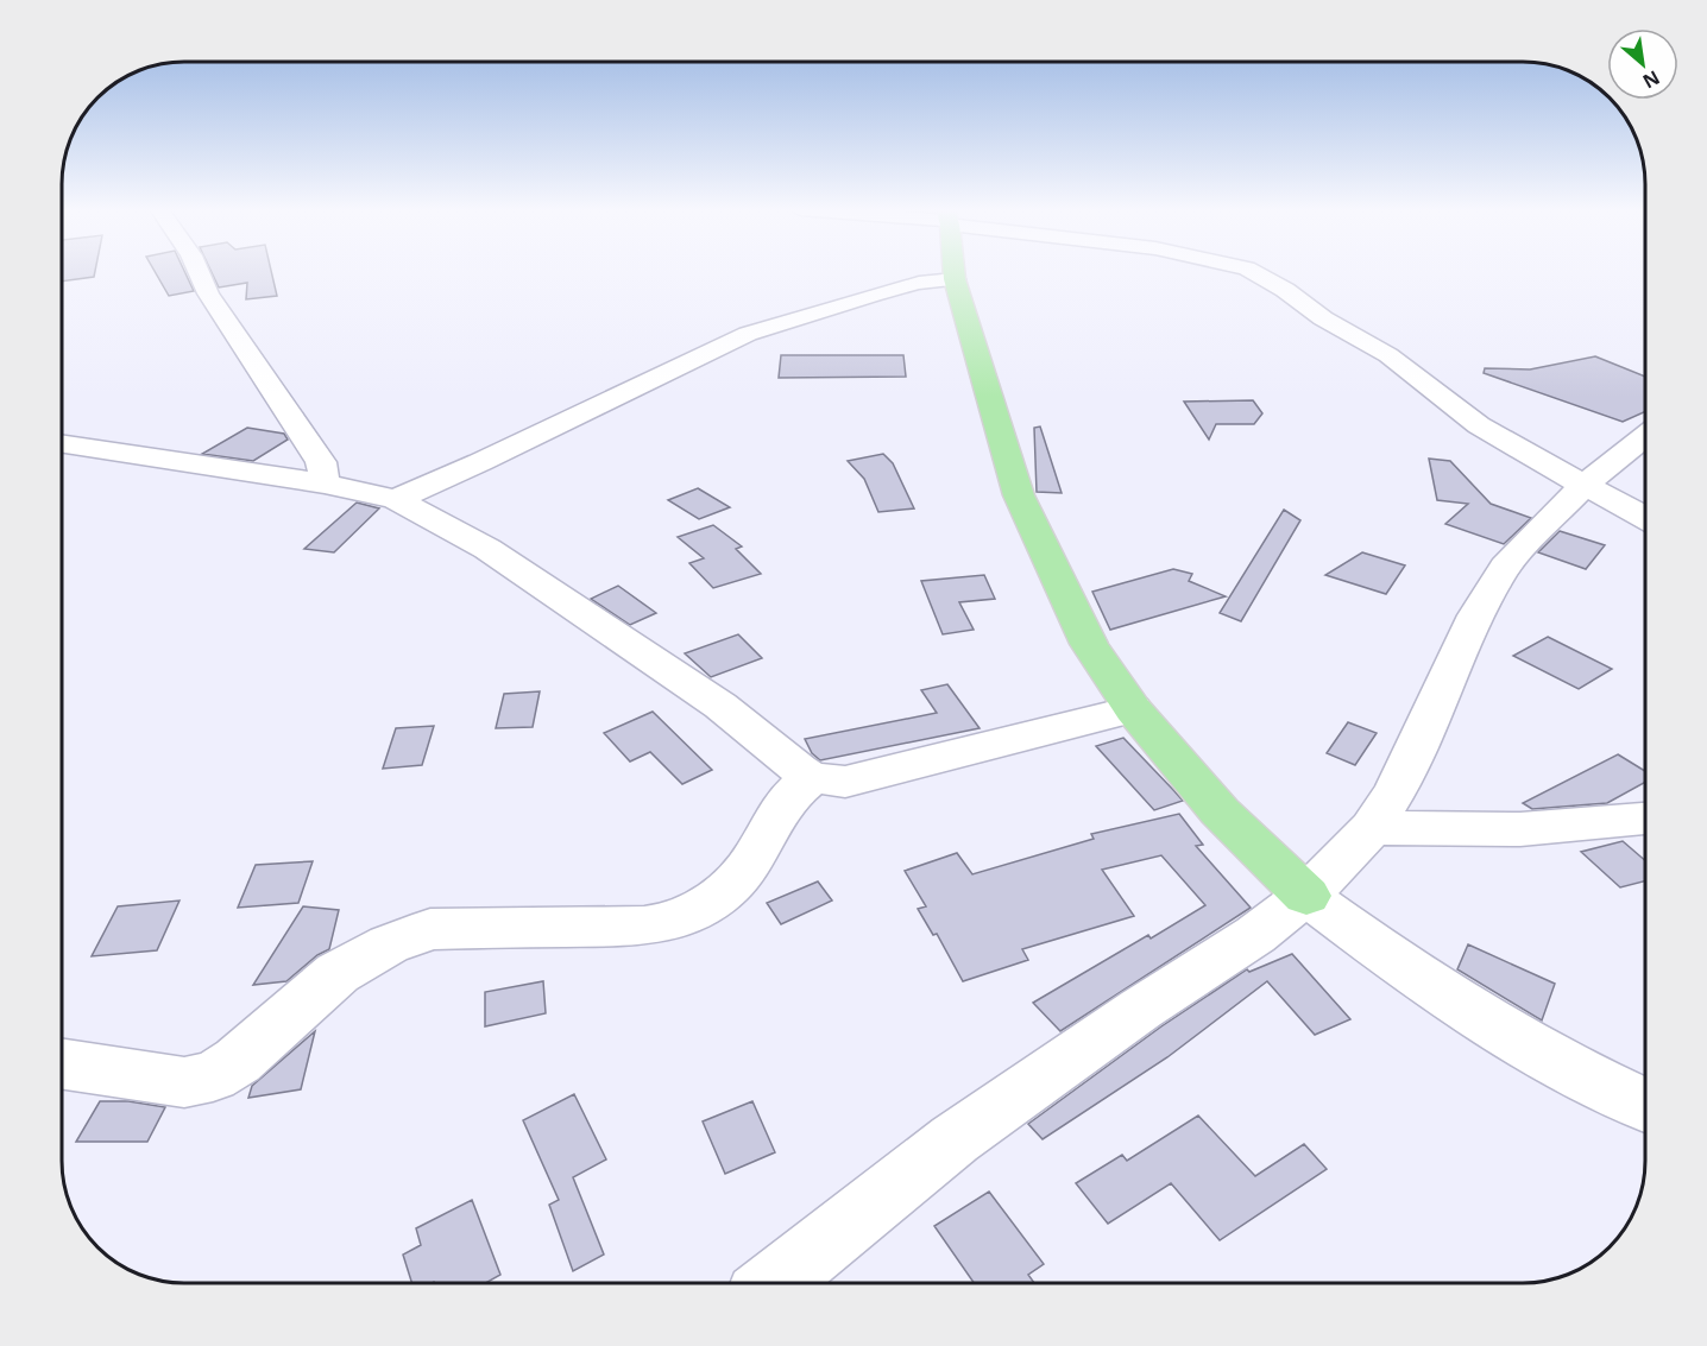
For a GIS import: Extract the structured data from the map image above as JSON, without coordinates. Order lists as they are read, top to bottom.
{
  "north": "bottom right"
}
